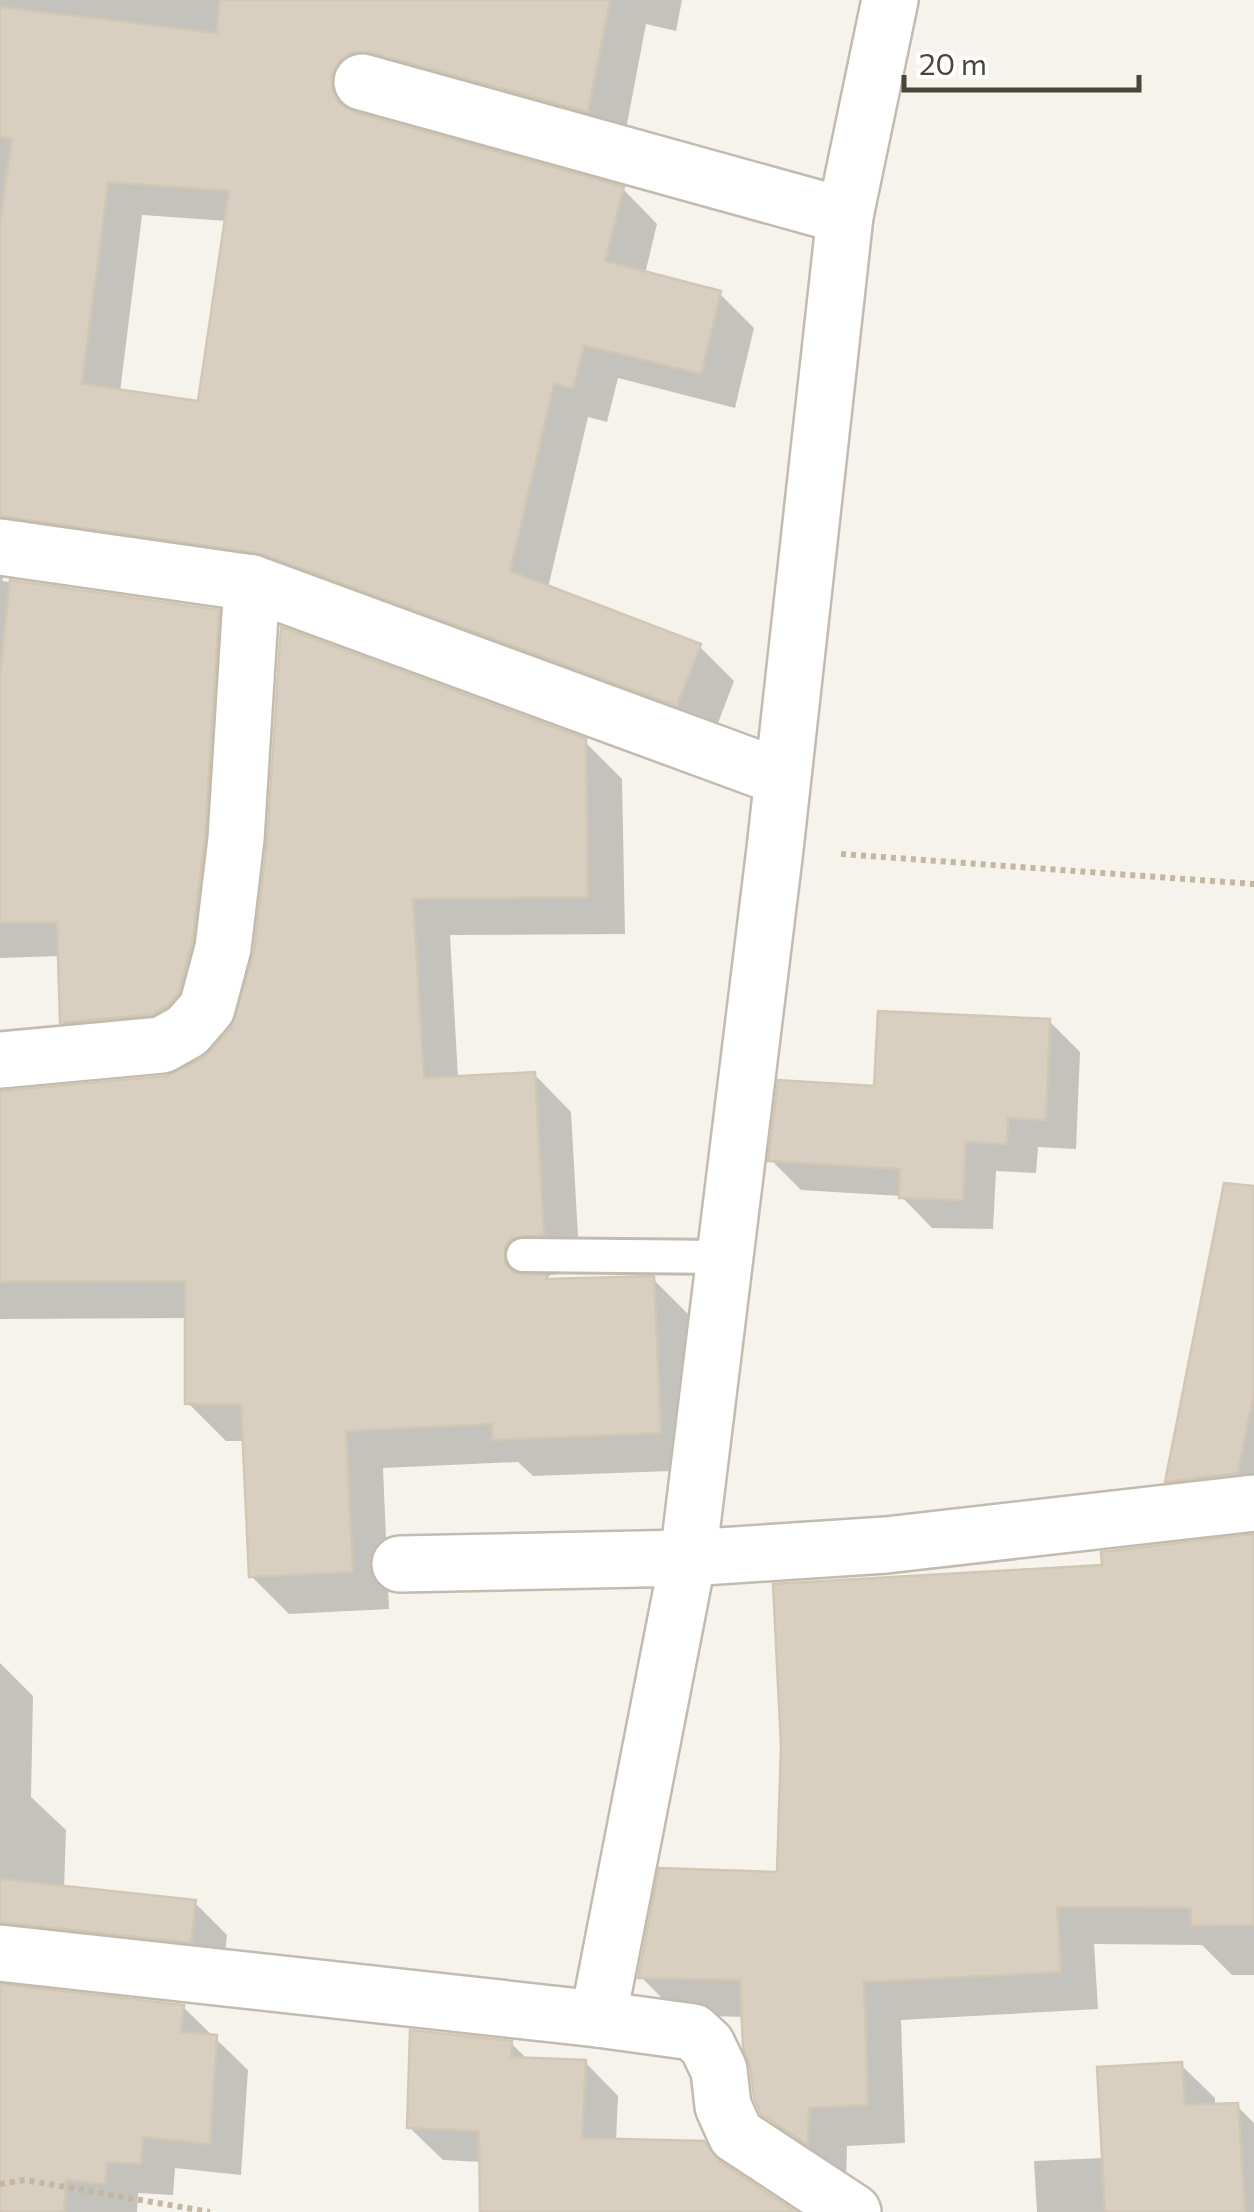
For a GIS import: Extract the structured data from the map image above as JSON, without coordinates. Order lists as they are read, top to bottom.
{
  "scale_bar": "20 m"
}
